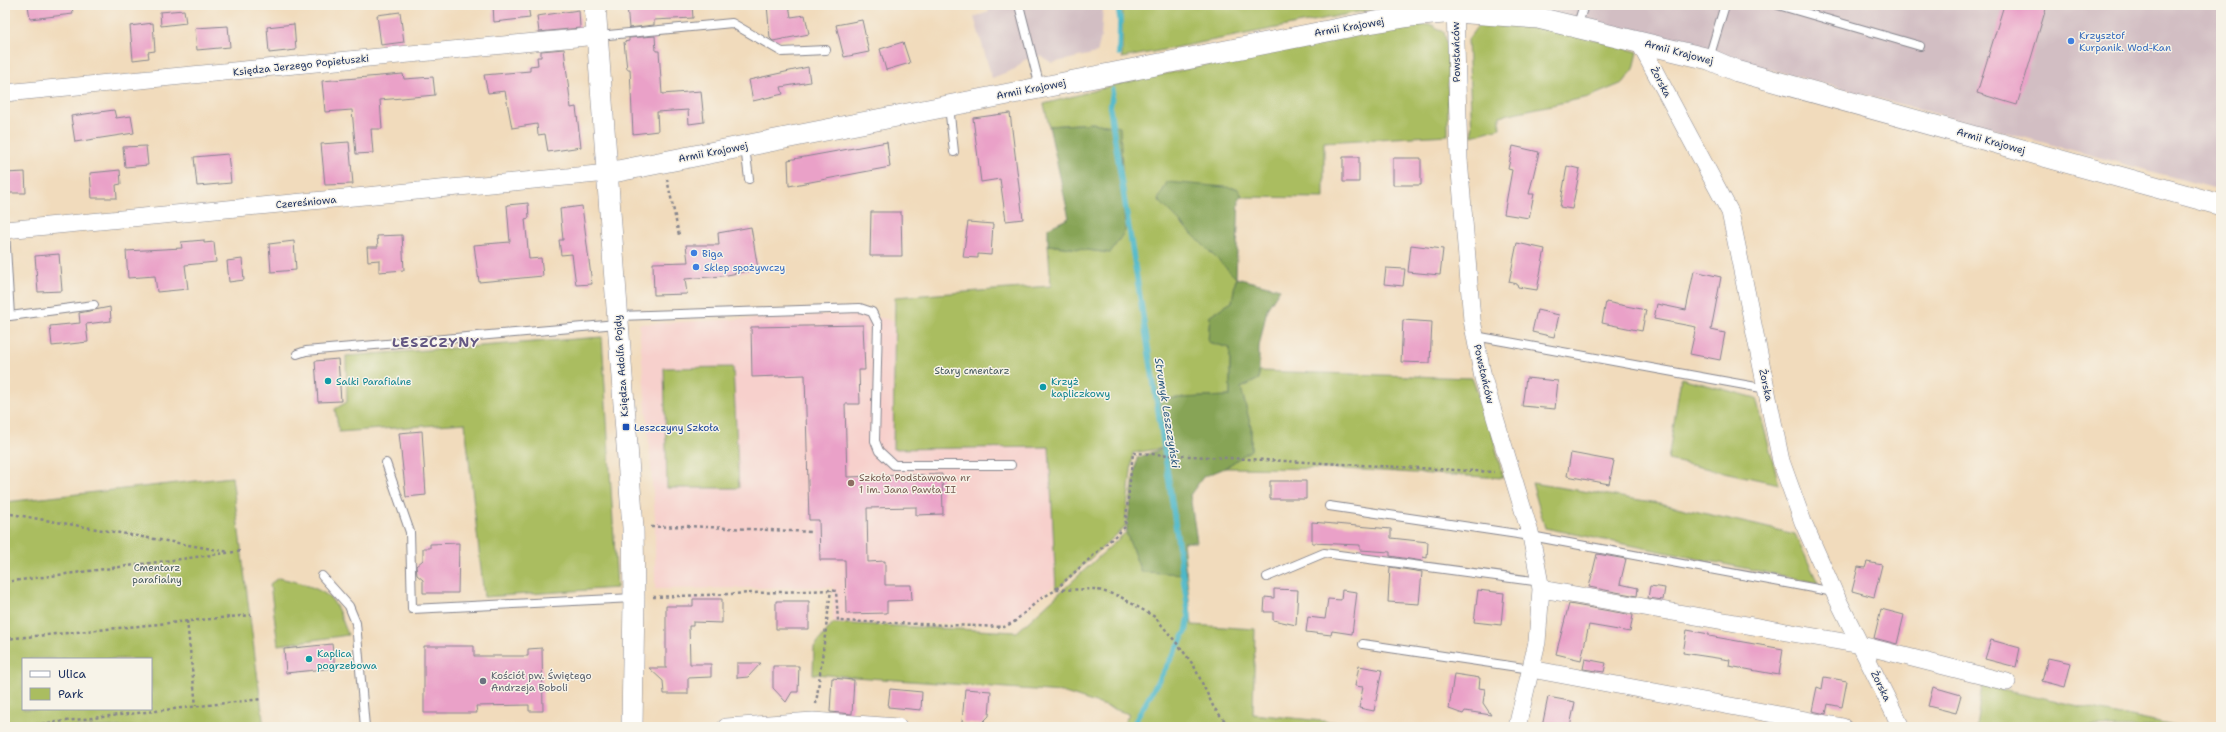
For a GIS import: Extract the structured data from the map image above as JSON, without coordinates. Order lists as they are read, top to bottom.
{
  "streets": {
    "street": [
      "Armii Krajowej",
      "Powstańców",
      "Księdza Jerzego Popiełuszki",
      "Żorska",
      "Czereśniowa",
      "Księdza Adolfa Pojdy"
    ]
  },
  "crossings": [
    ["Armii Krajowej", "Powstańców"],
    ["Armii Krajowej", "Żorska"],
    ["Armii Krajowej", "Czereśniowa"],
    ["Armii Krajowej", "Księdza Adolfa Pojdy"],
    ["Księdza Jerzego Popiełuszki", "Księdza Adolfa Pojdy"],
    ["Czereśniowa", "Księdza Adolfa Pojdy"]
  ],
  "districts": ["LESZCZYNY"],
  "water": ["Strumyk Leszczyński"],
  "parks": ["Stary cmentarz", "Cmentarz parafialny"],
  "places": {
    "other": [
      "Krzysztof Kurpanik. Wod-Kan",
      "Biga",
      "Sklep spożywczy",
      "Salki Parafialne",
      "Krzyż kapliczkowy",
      "Szkoła Podstawowa nr 1 im. Jana Pawła II",
      "Kaplica pogrzebowa",
      "Kościół pw. Świętego Andrzeja Boboli"
    ],
    "transit": ["Leszczyny Szkoła"]
  },
  "legend": ["Ulica", "Park"]
}
